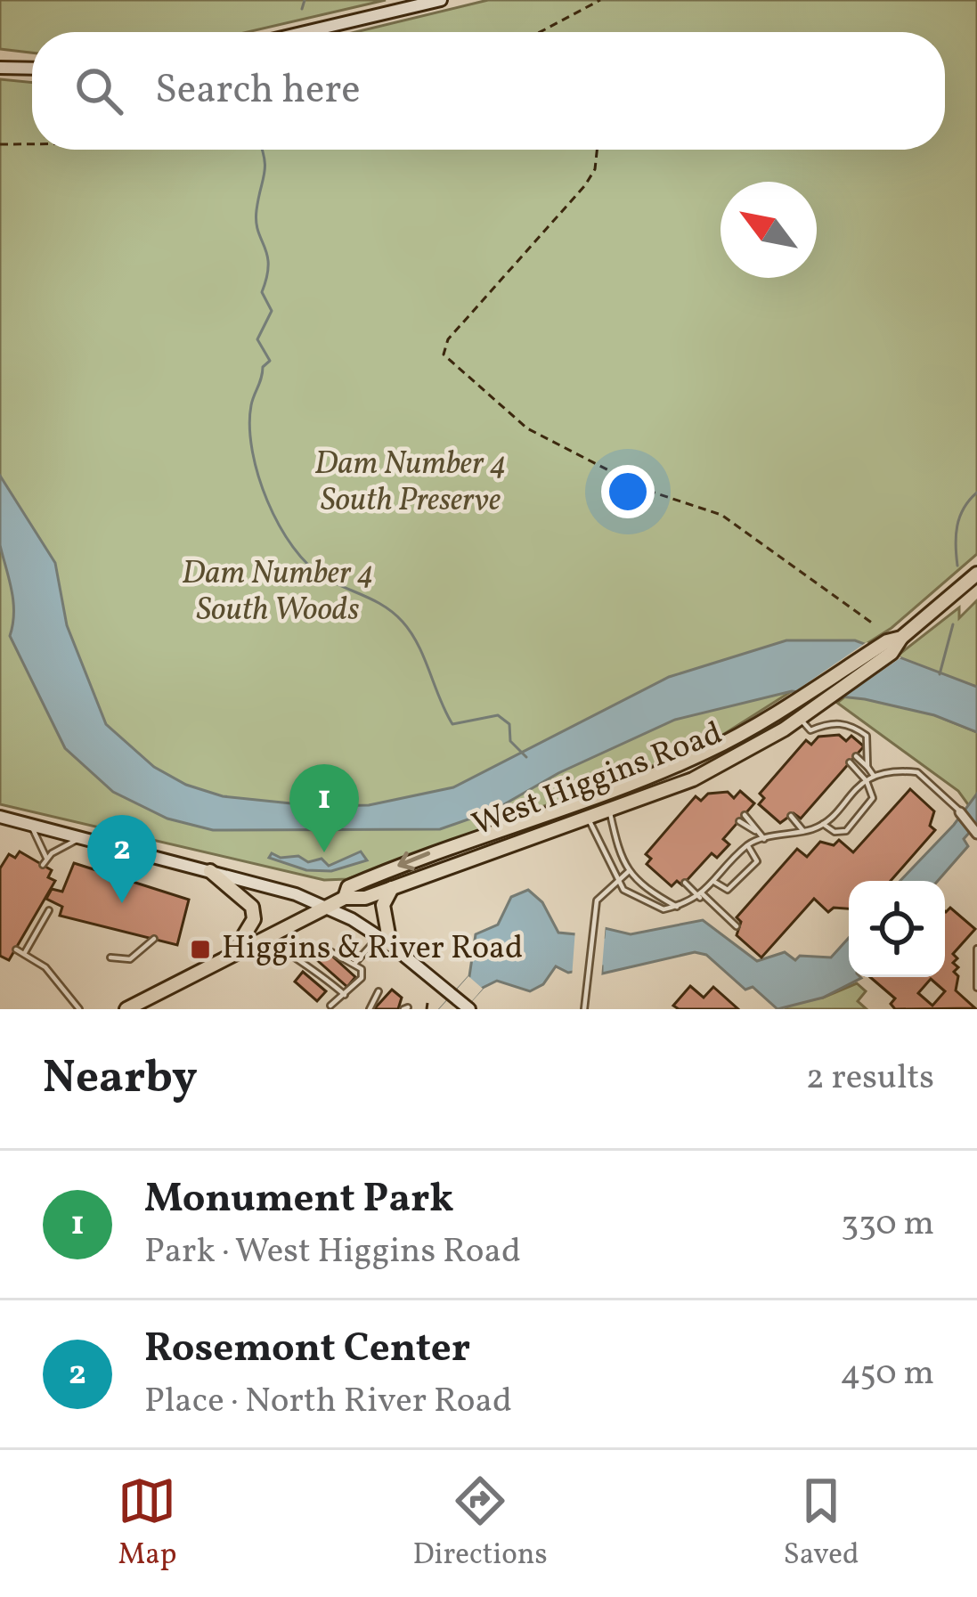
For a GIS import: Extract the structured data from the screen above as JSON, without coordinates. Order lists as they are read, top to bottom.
{
  "streets": {
    "main road": ["West Higgins Road"]
  },
  "parks": ["Dam Number 4 South Preserve", "Dam Number 4 South Woods"],
  "places": {
    "transit": ["Higgins & River Road"]
  },
  "north": "top left",
  "page": {
    "search": "Search here",
    "pins": ["1", "2"],
    "heading": ["Nearby", "2 results"],
    "list": [
      {
        "mark": "1",
        "name": "Monument Park",
        "note": "Park · West Higgins Road",
        "value": "330 m"
      },
      {
        "mark": "2",
        "name": "Rosemont Center",
        "note": "Place · North River Road",
        "value": "450 m"
      }
    ],
    "nav": ["Map", "Directions", "Saved"]
  }
}
